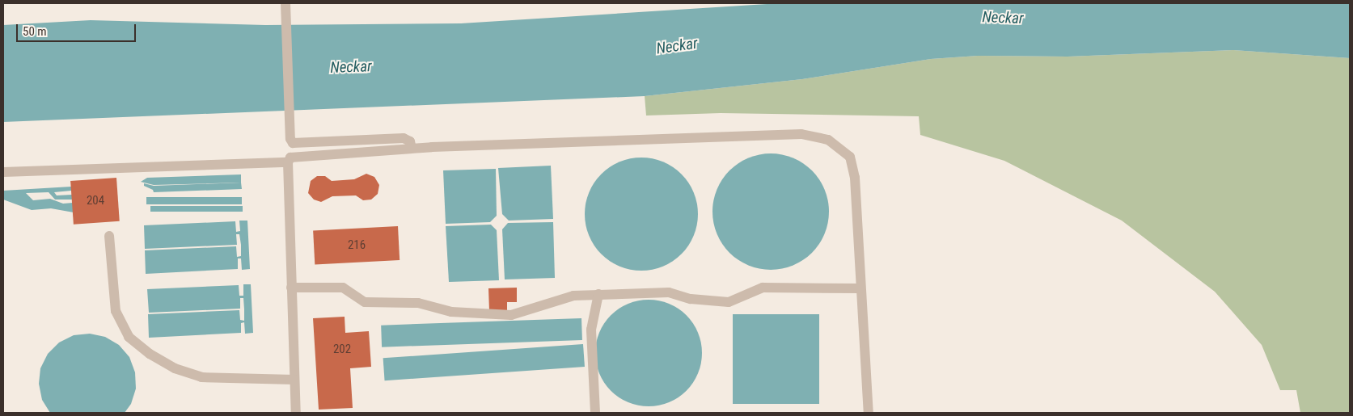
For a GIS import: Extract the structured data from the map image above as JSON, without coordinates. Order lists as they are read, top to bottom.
{
  "water": ["Neckar"],
  "house_numbers": ["204", "216", "202"],
  "scale_bar": "50 m"
}
